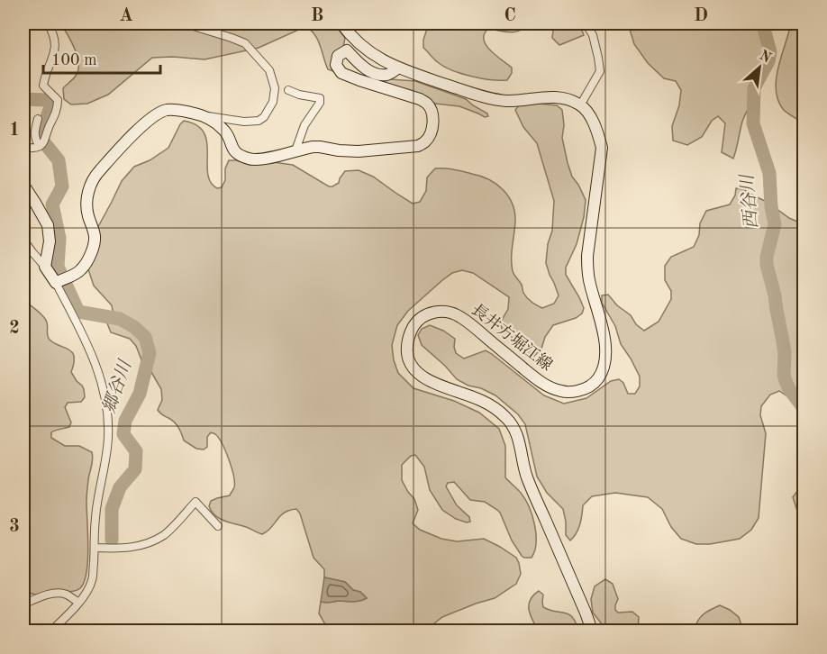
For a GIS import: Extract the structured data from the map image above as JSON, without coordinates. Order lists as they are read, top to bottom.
{
  "streets": {
    "main road": ["長井方堀江線"]
  },
  "water": ["西谷川", "郷谷川"],
  "scale_bar": "100 m",
  "north": "top right",
  "grid": {
    "columns": [
      "A",
      "B",
      "C",
      "D"
    ],
    "rows": ["1", "2", "3"]
  }
}
